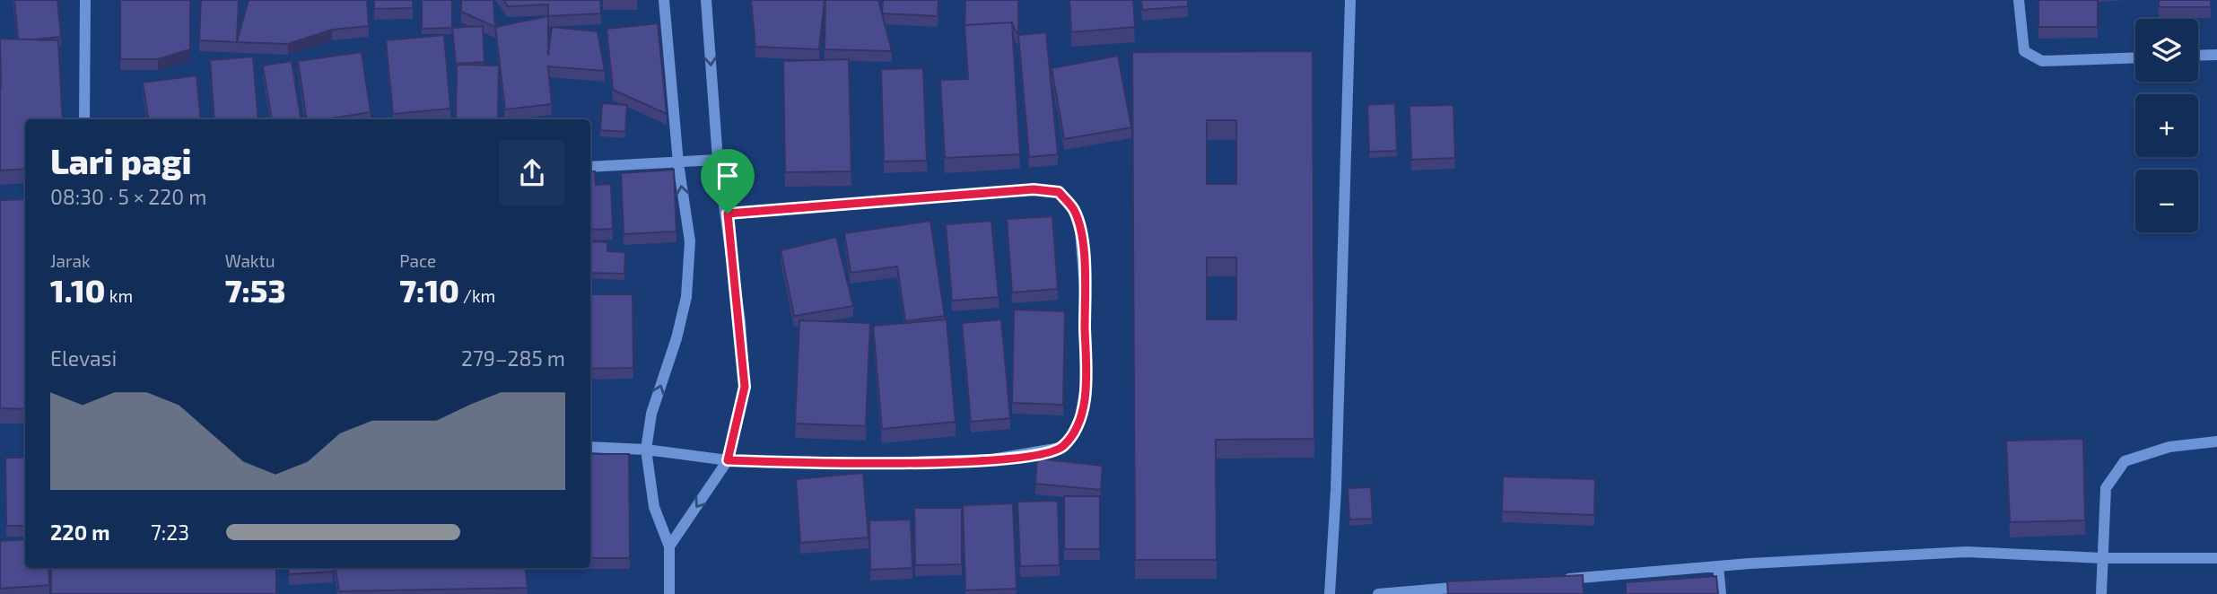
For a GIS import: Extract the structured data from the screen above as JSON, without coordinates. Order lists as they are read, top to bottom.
{
  "page": {
    "map_buttons": ["+", "−"],
    "heading": ["Lari pagi", "08:30 · 5 × 220 m"],
    "stats": [
      ["Jarak", "1.10 km"],
      ["Waktu", "7:53"],
      ["Pace", "7:10 /km"]
    ],
    "chart": ["Elevasi", "279–285 m"],
    "list": [
      {
        "name": "220 m",
        "note": "7:23"
      }
    ]
  }
}
